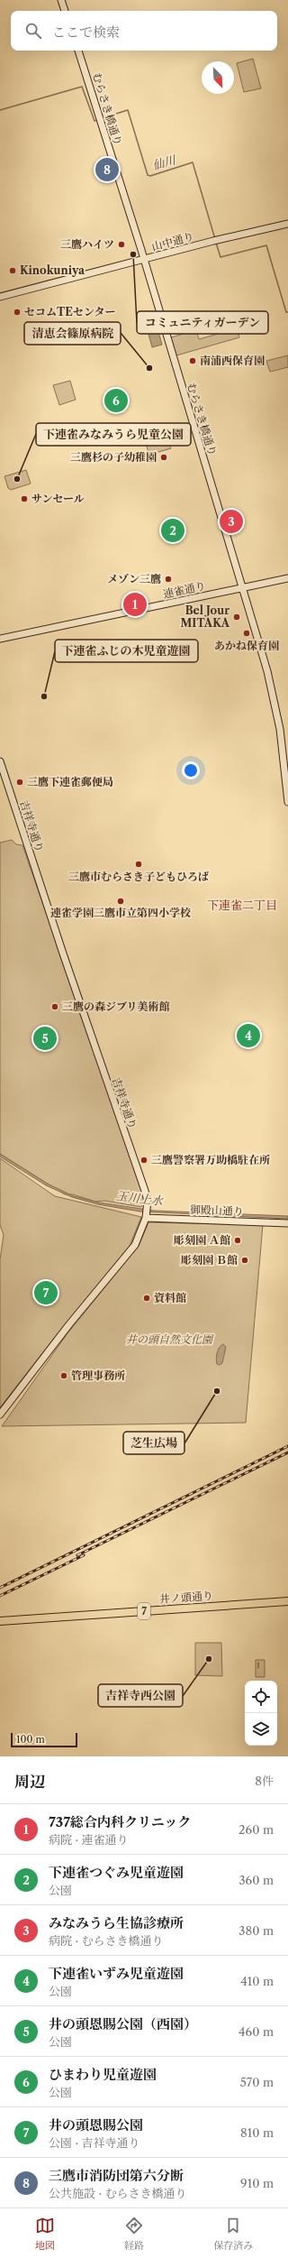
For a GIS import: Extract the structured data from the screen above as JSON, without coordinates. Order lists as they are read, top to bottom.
{
  "streets": {
    "main road": ["井ノ頭通り", "7"],
    "street": [
      "むらさき橋通り",
      "山中通り",
      "連雀通り",
      "吉祥寺通り",
      "御殿山通り"
    ]
  },
  "crossings": [
    ["むらさき橋通り", "山中通り"],
    ["むらさき橋通り", "連雀通り"],
    ["吉祥寺通り", "御殿山通り"]
  ],
  "districts": ["下連雀二丁目"],
  "water": ["仙川", "玉川上水"],
  "parks": ["井の頭自然文化園"],
  "places": [
    "三鷹ハイツ",
    "コミュニティガーデン",
    "Kinokuniya",
    "セコムTEセンター",
    "南浦西保育園",
    "清恵会篠原病院",
    "三鷹杉の子幼稚園",
    "下連雀みなみうら児童公園",
    "サンセール",
    "メゾン三鷹",
    "Bel Jour MITAKA",
    "あかね保育園",
    "下連雀ふじの木児童遊園",
    "三鷹下連雀郵便局",
    "三鷹市むらさき子どもひろば",
    "連雀学園三鷹市立第四小学校",
    "三鷹の森ジブリ美術館",
    "三鷹警察署万助橋駐在所",
    "彫刻園 Ａ館",
    "彫刻園 Ｂ館",
    "資料館",
    "管理事務所",
    "芝生広場",
    "吉祥寺西公園"
  ],
  "scale_bar": "100 m",
  "north": "bottom right",
  "page": {
    "search": "ここで検索",
    "pins": [
      "8",
      "6",
      "3",
      "2",
      "1",
      "4",
      "5",
      "7"
    ],
    "scale": "100 m",
    "heading": ["周辺", "8件"],
    "list": [
      {
        "mark": "1",
        "name": "737総合内科クリニック",
        "note": "病院 · 連雀通り",
        "value": "260 m"
      },
      {
        "mark": "2",
        "name": "下連雀つぐみ児童遊園",
        "note": "公園",
        "value": "360 m"
      },
      {
        "mark": "3",
        "name": "みなみうら生協診療所",
        "note": "病院 · むらさき橋通り",
        "value": "380 m"
      },
      {
        "mark": "4",
        "name": "下連雀いずみ児童遊園",
        "note": "公園",
        "value": "410 m"
      },
      {
        "mark": "5",
        "name": "井の頭恩賜公園（西園）",
        "note": "公園",
        "value": "460 m"
      },
      {
        "mark": "6",
        "name": "ひまわり児童遊園",
        "note": "公園",
        "value": "570 m"
      },
      {
        "mark": "7",
        "name": "井の頭恩賜公園",
        "note": "公園 · 吉祥寺通り",
        "value": "810 m"
      },
      {
        "mark": "8",
        "name": "三鷹市消防団第六分断",
        "note": "公共施設 · むらさき橋通り",
        "value": "910 m"
      }
    ],
    "nav": ["地図", "経路", "保存済み"]
  }
}
